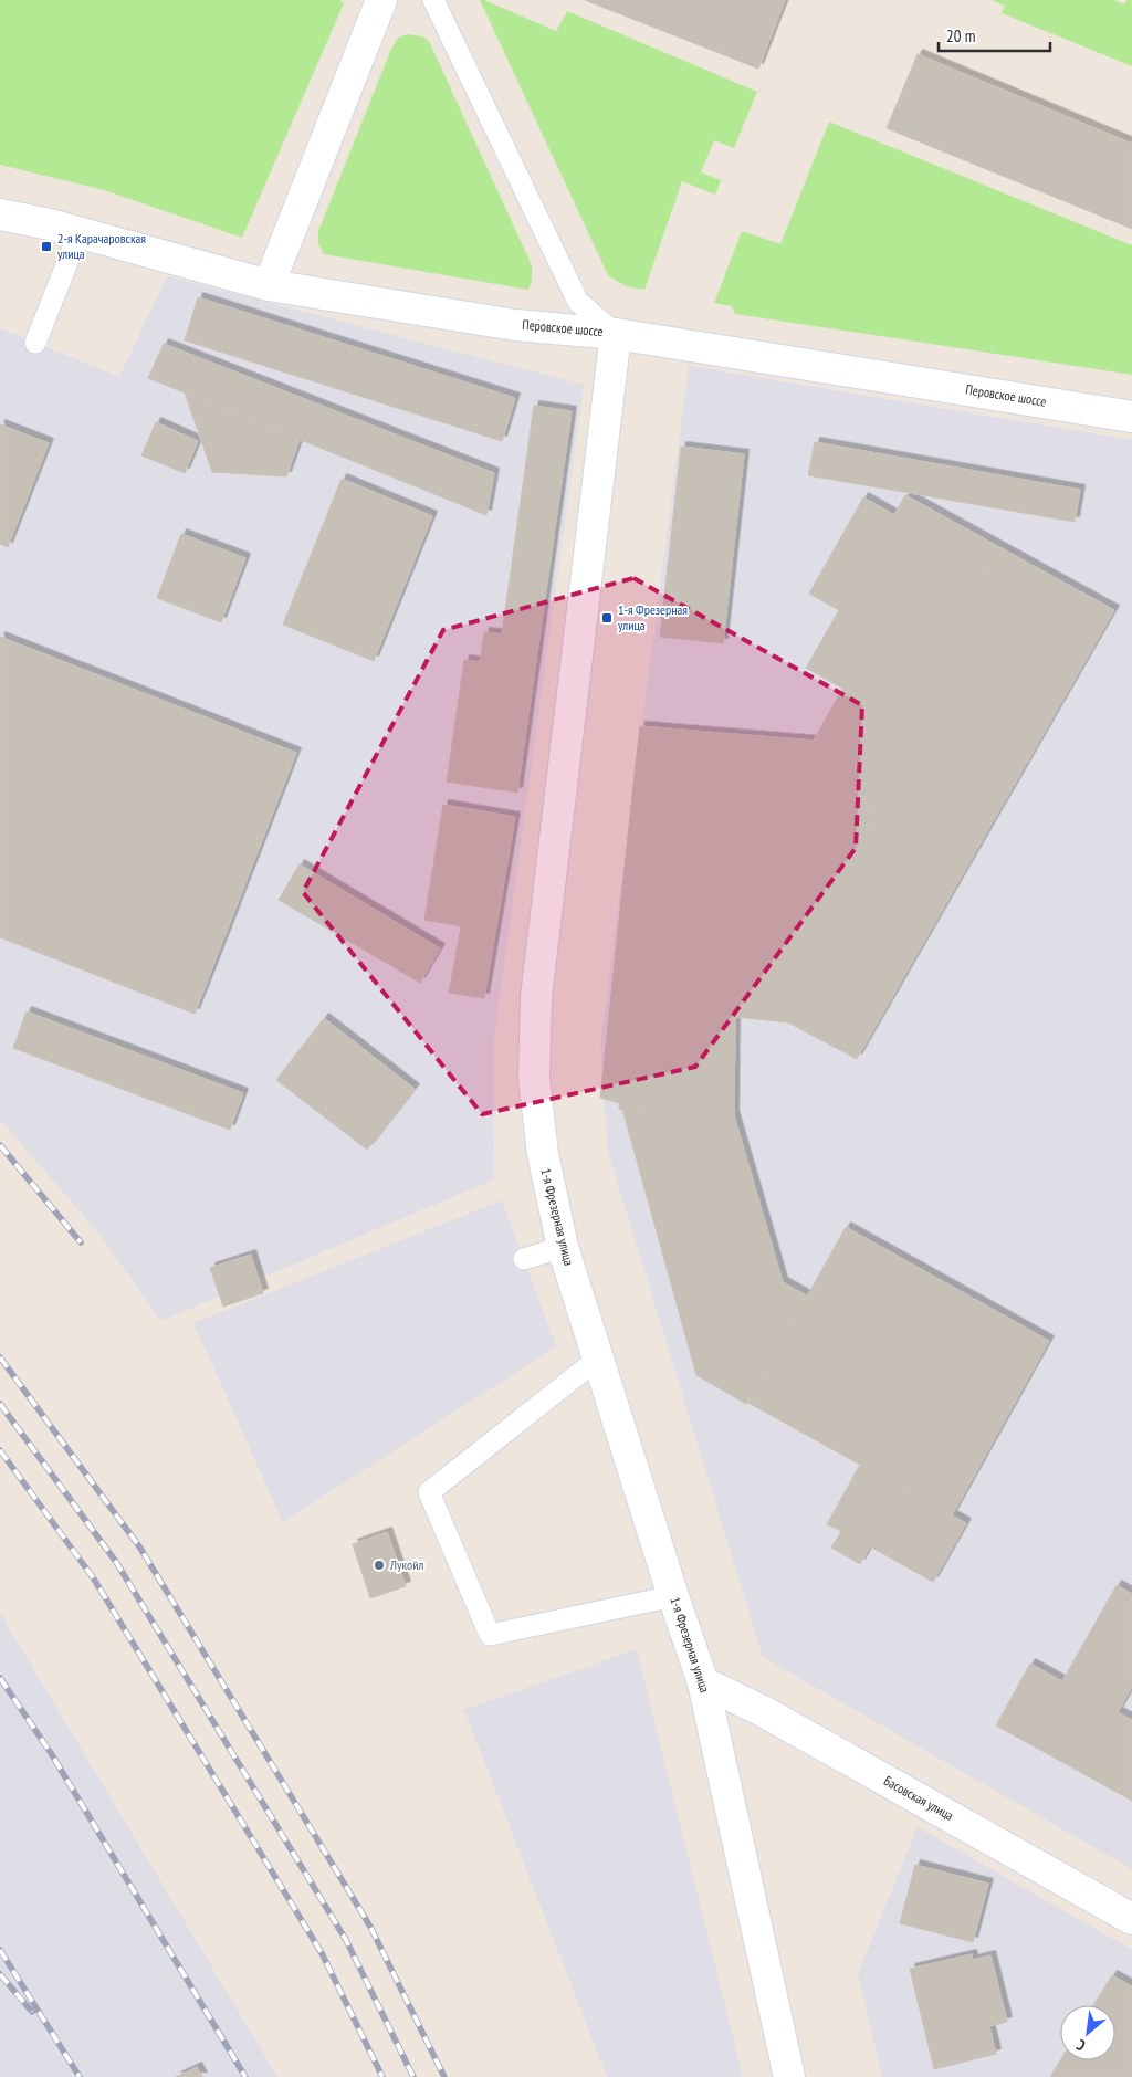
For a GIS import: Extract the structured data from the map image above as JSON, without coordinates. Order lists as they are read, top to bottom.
{
  "streets": {
    "street": ["Перовское шоссе", "1-я Фрезерная улица", "Басовская улица"]
  },
  "crossings": [
    ["Перовское шоссе", "1-я Фрезерная улица"],
    ["1-я Фрезерная улица", "Басовская улица"]
  ],
  "places": {
    "transit": ["2-я Карачаровская улица", "1-я Фрезерная улица"],
    "other": ["Лукойл"]
  },
  "scale_bar": "20 m",
  "north": "bottom left"
}
